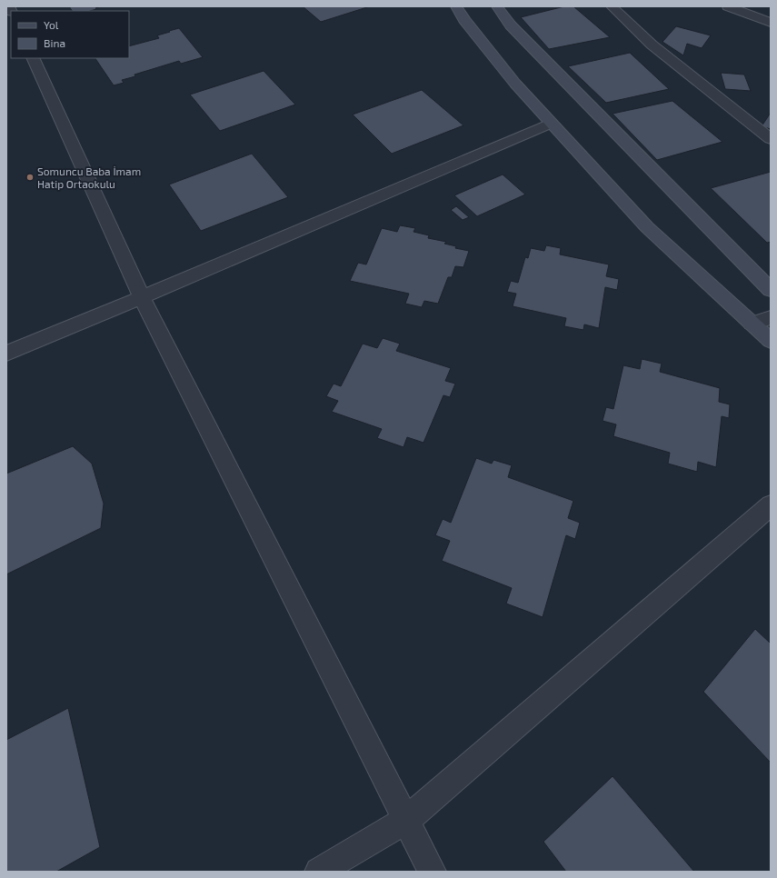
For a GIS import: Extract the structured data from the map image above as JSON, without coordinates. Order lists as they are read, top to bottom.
{
  "places": ["Somuncu Baba İmam Hatip Ortaokulu"],
  "legend": ["Yol", "Bina"]
}
